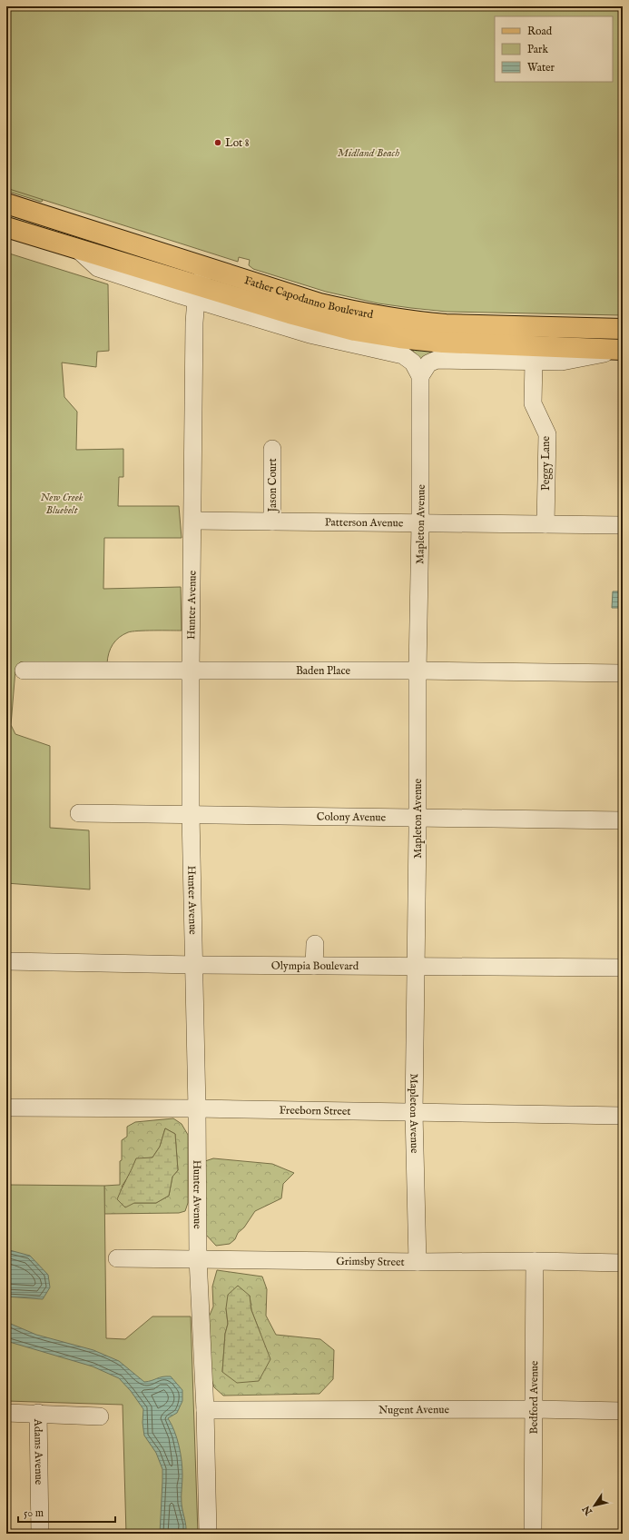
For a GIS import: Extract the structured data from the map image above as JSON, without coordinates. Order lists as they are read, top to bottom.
{
  "streets": {
    "main road": ["Father Capodanno Boulevard"],
    "street": [
      "Peggy Lane",
      "Jason Court",
      "Patterson Avenue",
      "Mapleton Avenue",
      "Hunter Avenue",
      "Baden Place",
      "Colony Avenue",
      "Olympia Boulevard",
      "Freeborn Street",
      "Grimsby Street",
      "Bedford Avenue",
      "Nugent Avenue",
      "Adams Avenue"
    ]
  },
  "crossings": [
    ["Father Capodanno Boulevard", "Peggy Lane"],
    ["Father Capodanno Boulevard", "Mapleton Avenue"],
    ["Father Capodanno Boulevard", "Hunter Avenue"],
    ["Peggy Lane", "Patterson Avenue"],
    ["Jason Court", "Patterson Avenue"],
    ["Patterson Avenue", "Mapleton Avenue"],
    ["Patterson Avenue", "Hunter Avenue"],
    ["Mapleton Avenue", "Baden Place"],
    ["Mapleton Avenue", "Colony Avenue"],
    ["Mapleton Avenue", "Olympia Boulevard"],
    ["Mapleton Avenue", "Freeborn Street"],
    ["Mapleton Avenue", "Grimsby Street"],
    ["Hunter Avenue", "Baden Place"],
    ["Hunter Avenue", "Colony Avenue"],
    ["Hunter Avenue", "Olympia Boulevard"],
    ["Hunter Avenue", "Freeborn Street"],
    ["Hunter Avenue", "Grimsby Street"],
    ["Hunter Avenue", "Nugent Avenue"],
    ["Grimsby Street", "Bedford Avenue"],
    ["Bedford Avenue", "Nugent Avenue"]
  ],
  "parks": ["Midland Beach", "New Creek Bluebelt"],
  "places": ["Lot 8"],
  "legend": ["Road", "Park", "Water"],
  "scale_bar": "50 m",
  "north": "bottom left"
}
